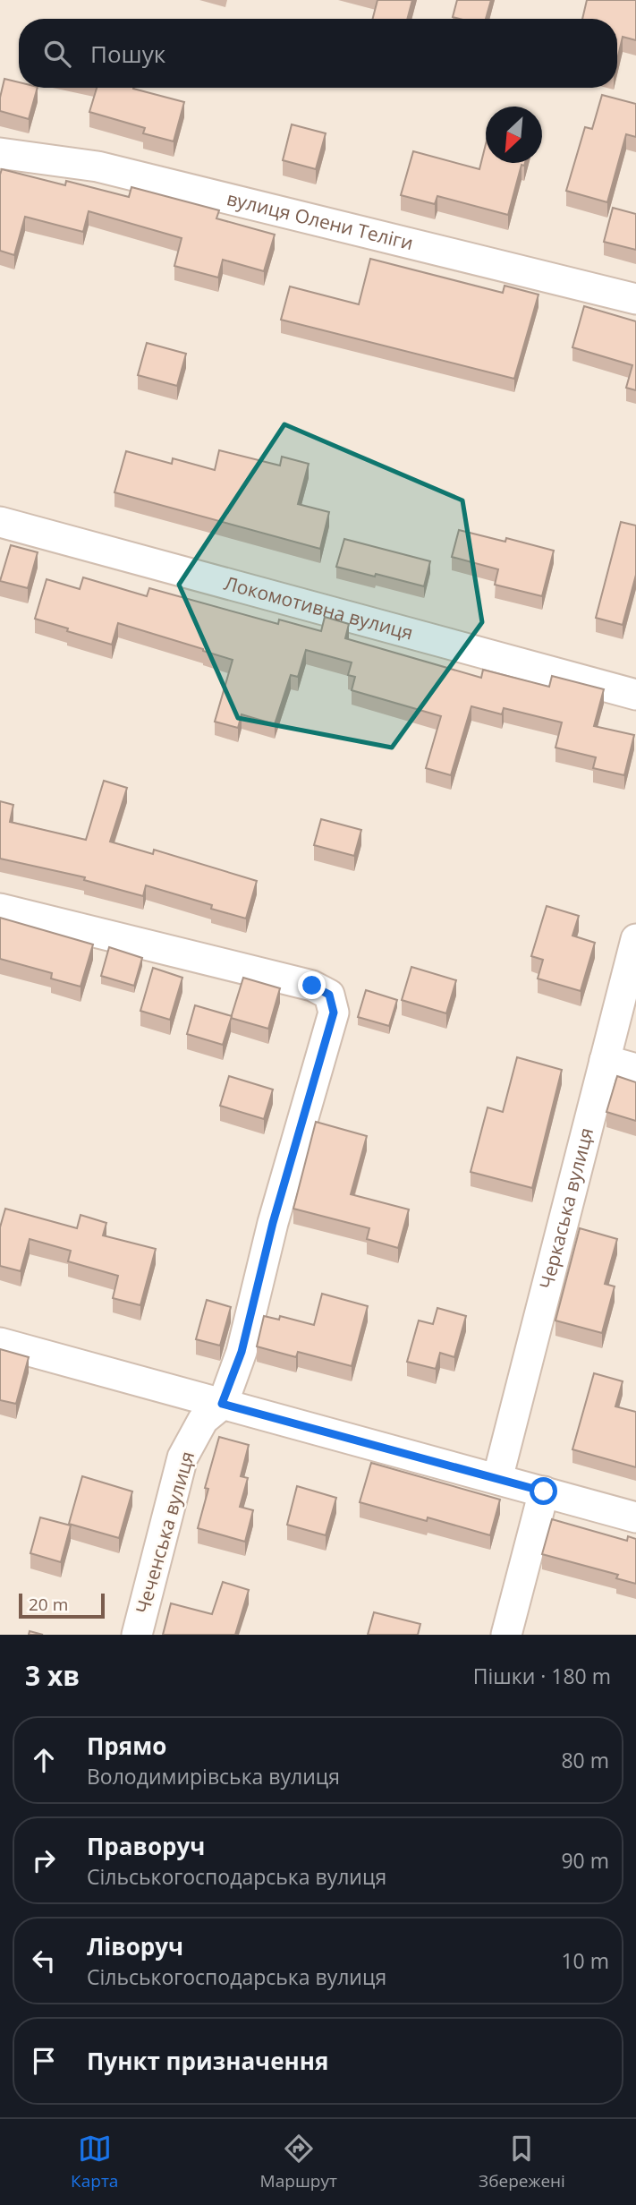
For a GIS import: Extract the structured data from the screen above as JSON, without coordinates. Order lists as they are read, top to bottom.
{
  "streets": {
    "street": [
      "вулиця Олени Теліги",
      "Локомотивна вулиця",
      "Черкаська вулиця",
      "Чеченська вулиця"
    ]
  },
  "scale_bar": "20 m",
  "north": "bottom left",
  "page": {
    "search": "Пошук",
    "scale": "20 m",
    "heading": ["3 хв", "Пішки · 180 m"],
    "list": [
      ["Прямо", "Володимирівська вулиця", "80 m"],
      ["Праворуч", "Сільськогосподарська вулиця", "90 m"],
      ["Ліворуч", "Сільськогосподарська вулиця", "10 m"],
      "Пункт призначення"
    ],
    "nav": ["Карта", "Маршрут", "Збережені"]
  }
}
